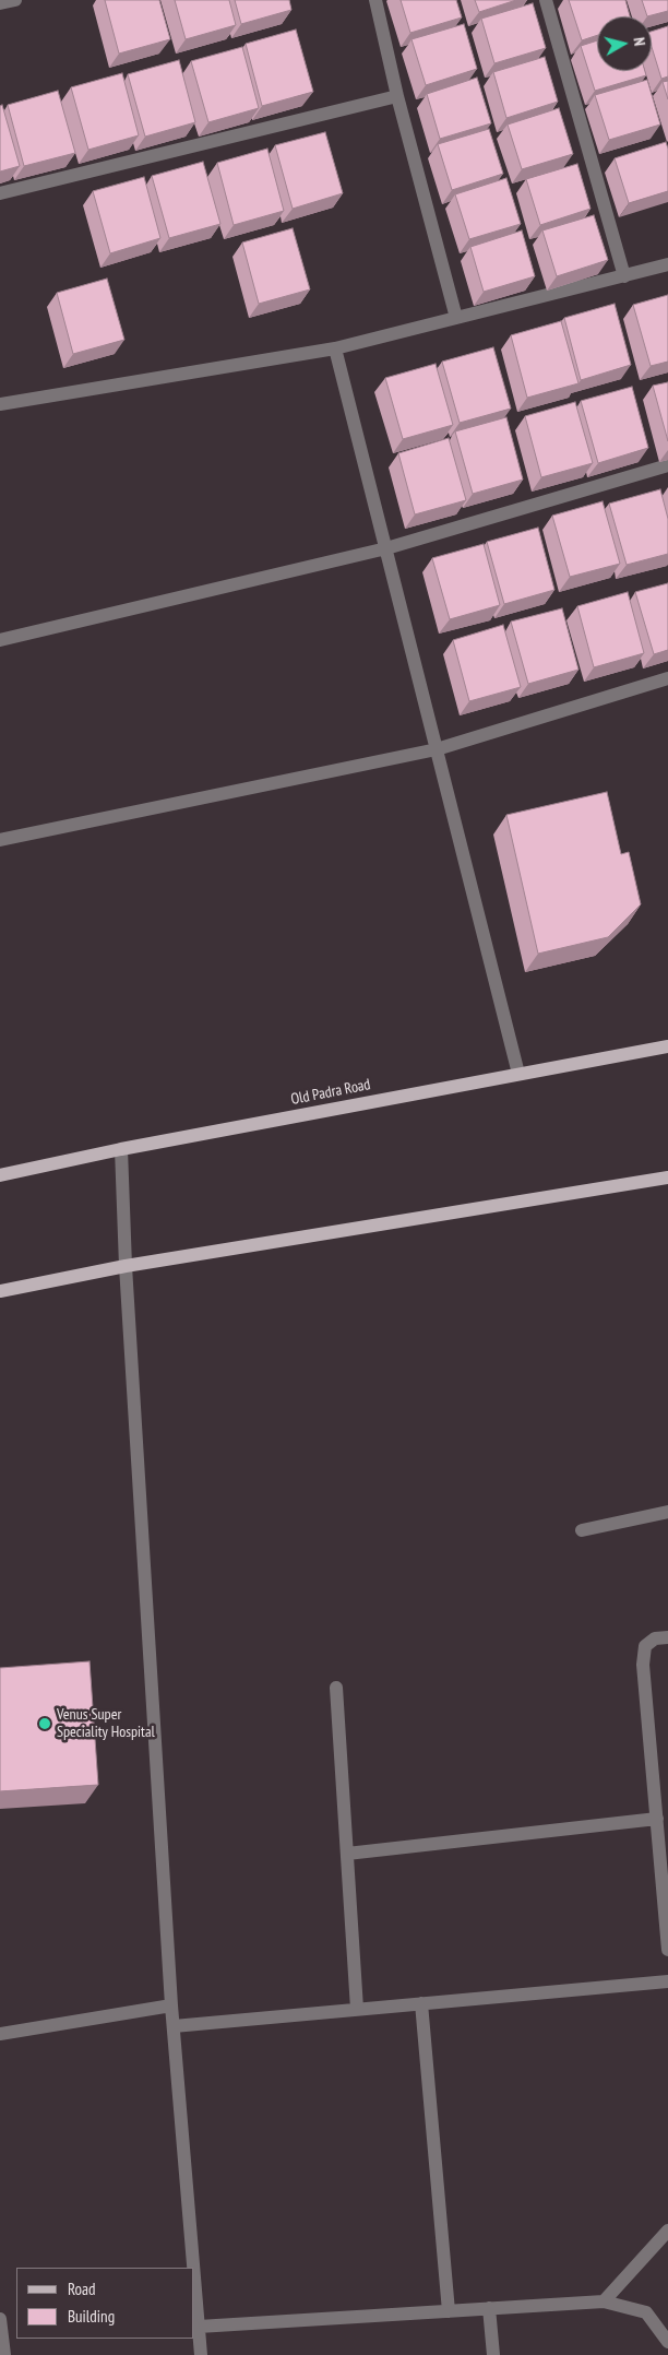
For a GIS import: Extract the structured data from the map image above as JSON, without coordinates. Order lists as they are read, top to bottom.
{
  "streets": {
    "main road": ["Old Padra Road"]
  },
  "places": ["Venus Super Speciality Hospital"],
  "legend": ["Road", "Building"],
  "north": "right"
}
